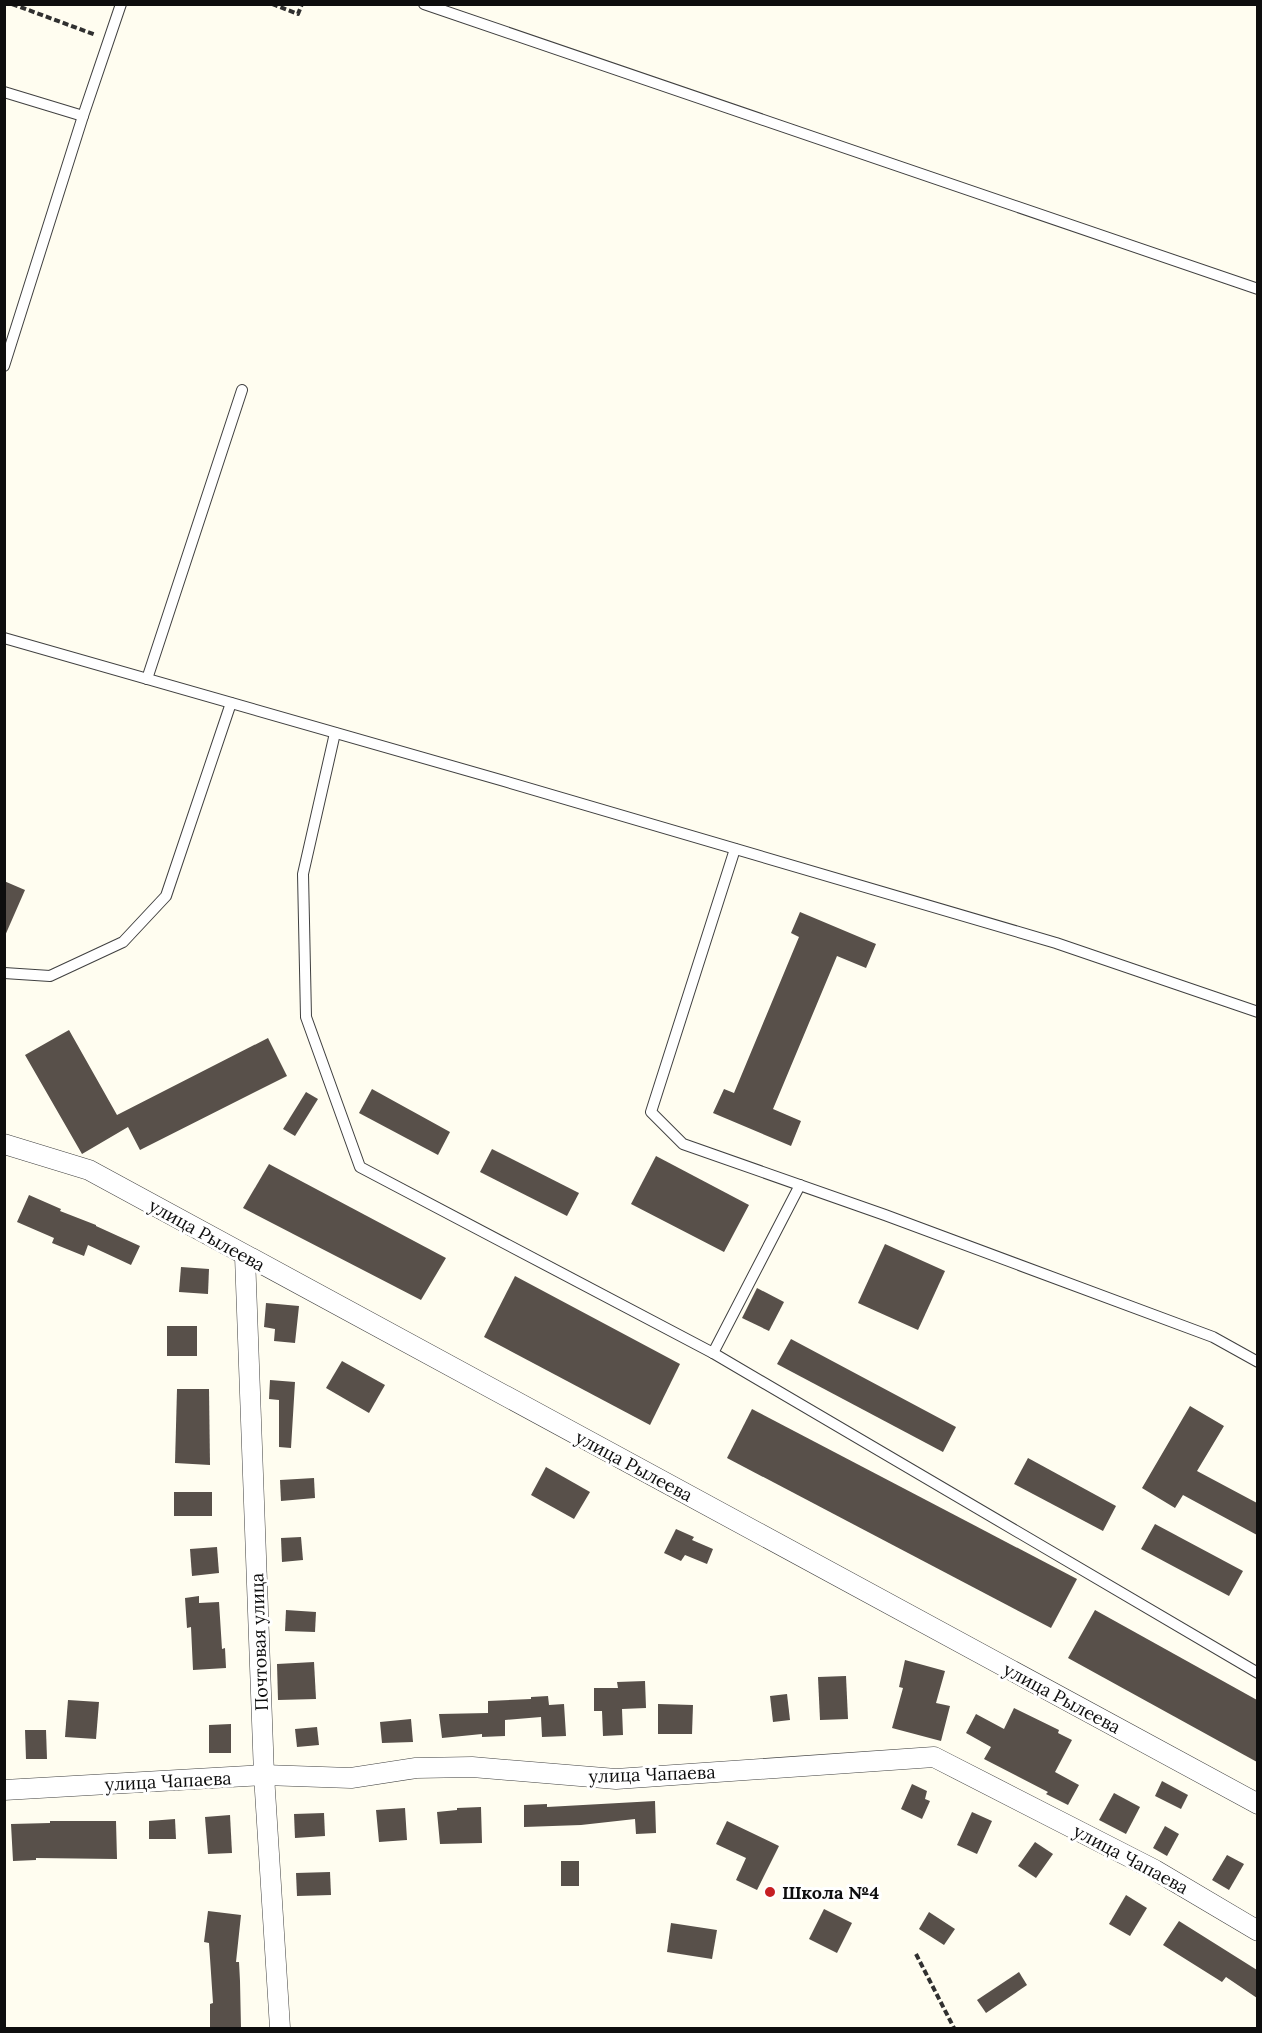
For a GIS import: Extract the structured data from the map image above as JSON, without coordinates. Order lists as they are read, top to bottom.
{
  "streets": {
    "street": ["улица Рылеева", "Почтовая улица", "улица Чапаева"]
  },
  "crossings": [
    ["улица Рылеева", "Почтовая улица"],
    ["Почтовая улица", "улица Чапаева"]
  ],
  "places": ["Школа №4"]
}
